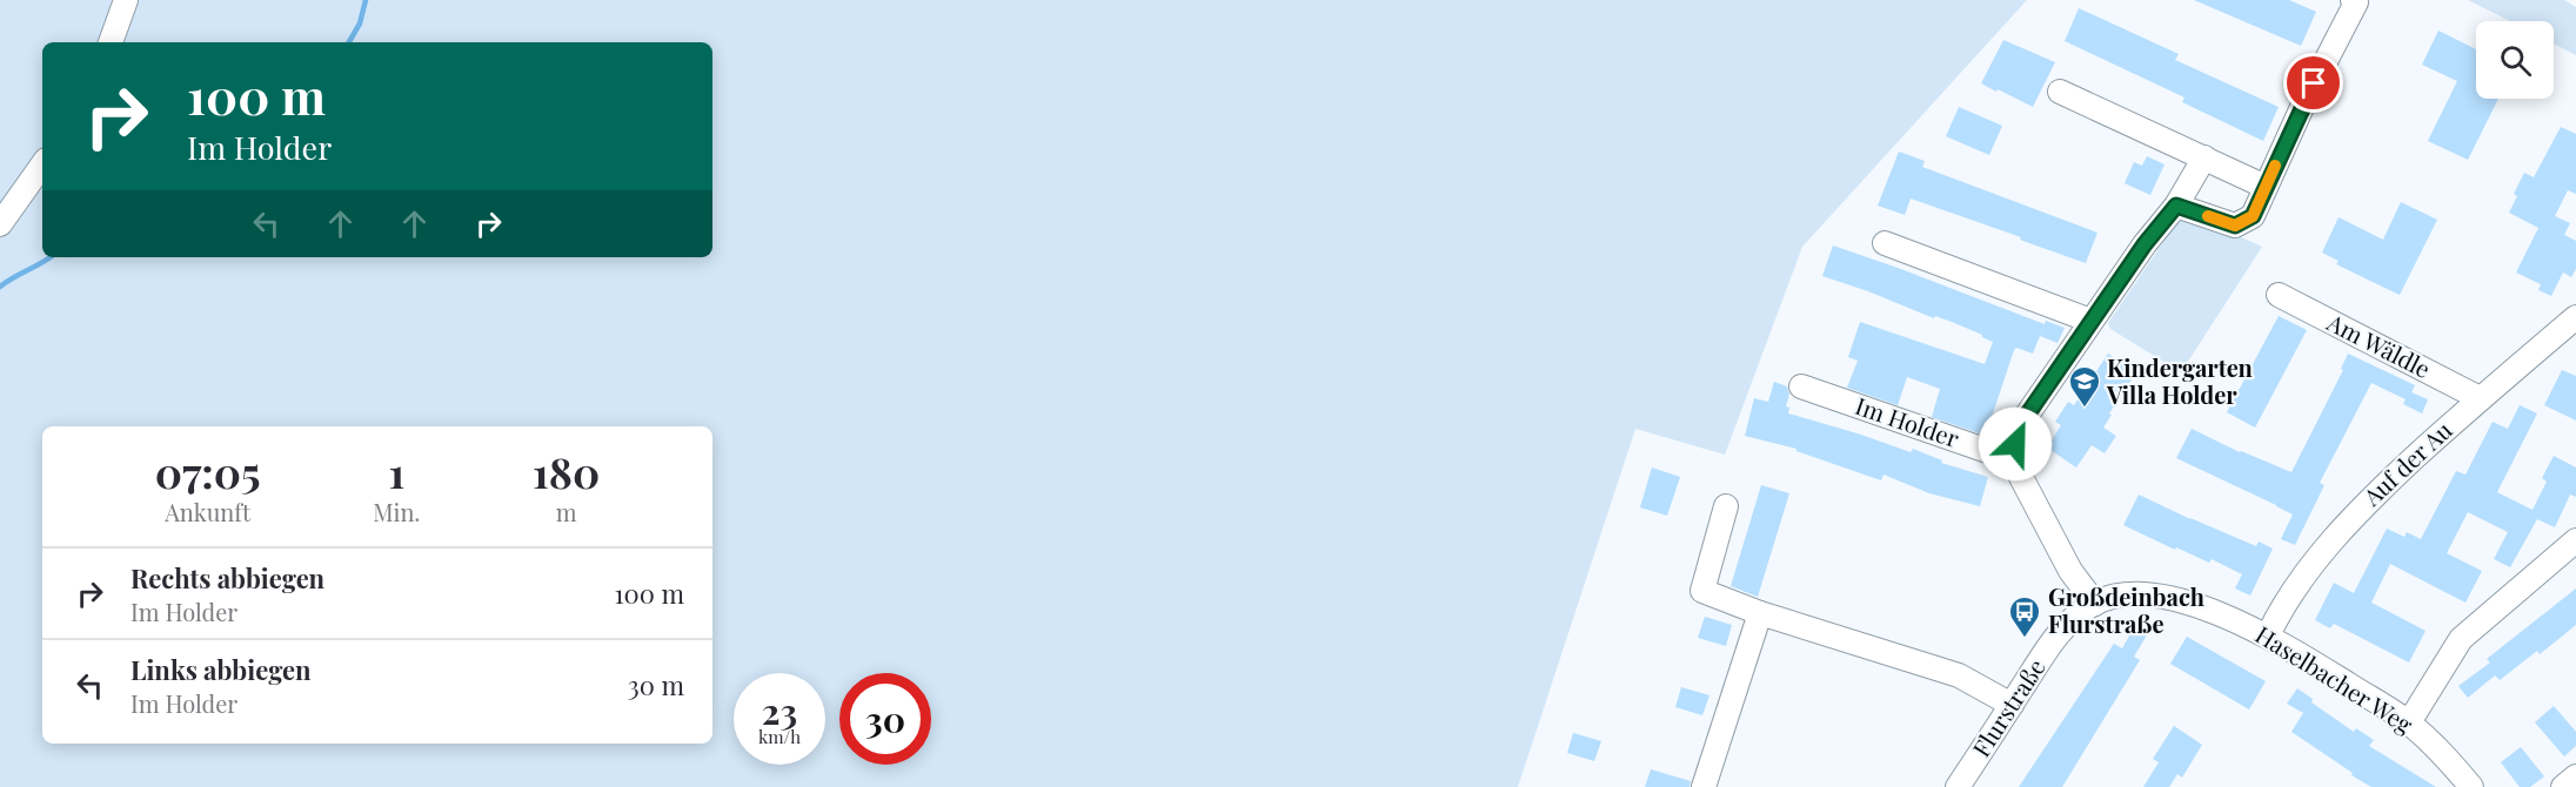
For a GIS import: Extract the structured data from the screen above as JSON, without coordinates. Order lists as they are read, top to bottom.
{
  "streets": {
    "street": [
      "Am Wäldle",
      "Im Holder",
      "Auf der Au",
      "Haselbacher Weg",
      "Flurstraße"
    ]
  },
  "crossings": [
    ["Am Wäldle", "Auf der Au"],
    ["Auf der Au", "Haselbacher Weg"],
    ["Haselbacher Weg", "Flurstraße"]
  ],
  "places": {
    "school or university": ["Kindergarten Villa Holder"],
    "bus stop": ["Großdeinbach Flurstraße"]
  },
  "page": {
    "turn": ["100 m", "Im Holder"],
    "eta": [
      "07:05",
      "Ankunft",
      "1",
      "Min.",
      "180",
      "m"
    ],
    "list": [
      {
        "name": "Rechts abbiegen",
        "note": "Im Holder",
        "value": "100 m"
      },
      {
        "name": "Links abbiegen",
        "note": "Im Holder",
        "value": "30 m"
      }
    ],
    "speed": "23 km/h",
    "limit": "30"
  }
}
